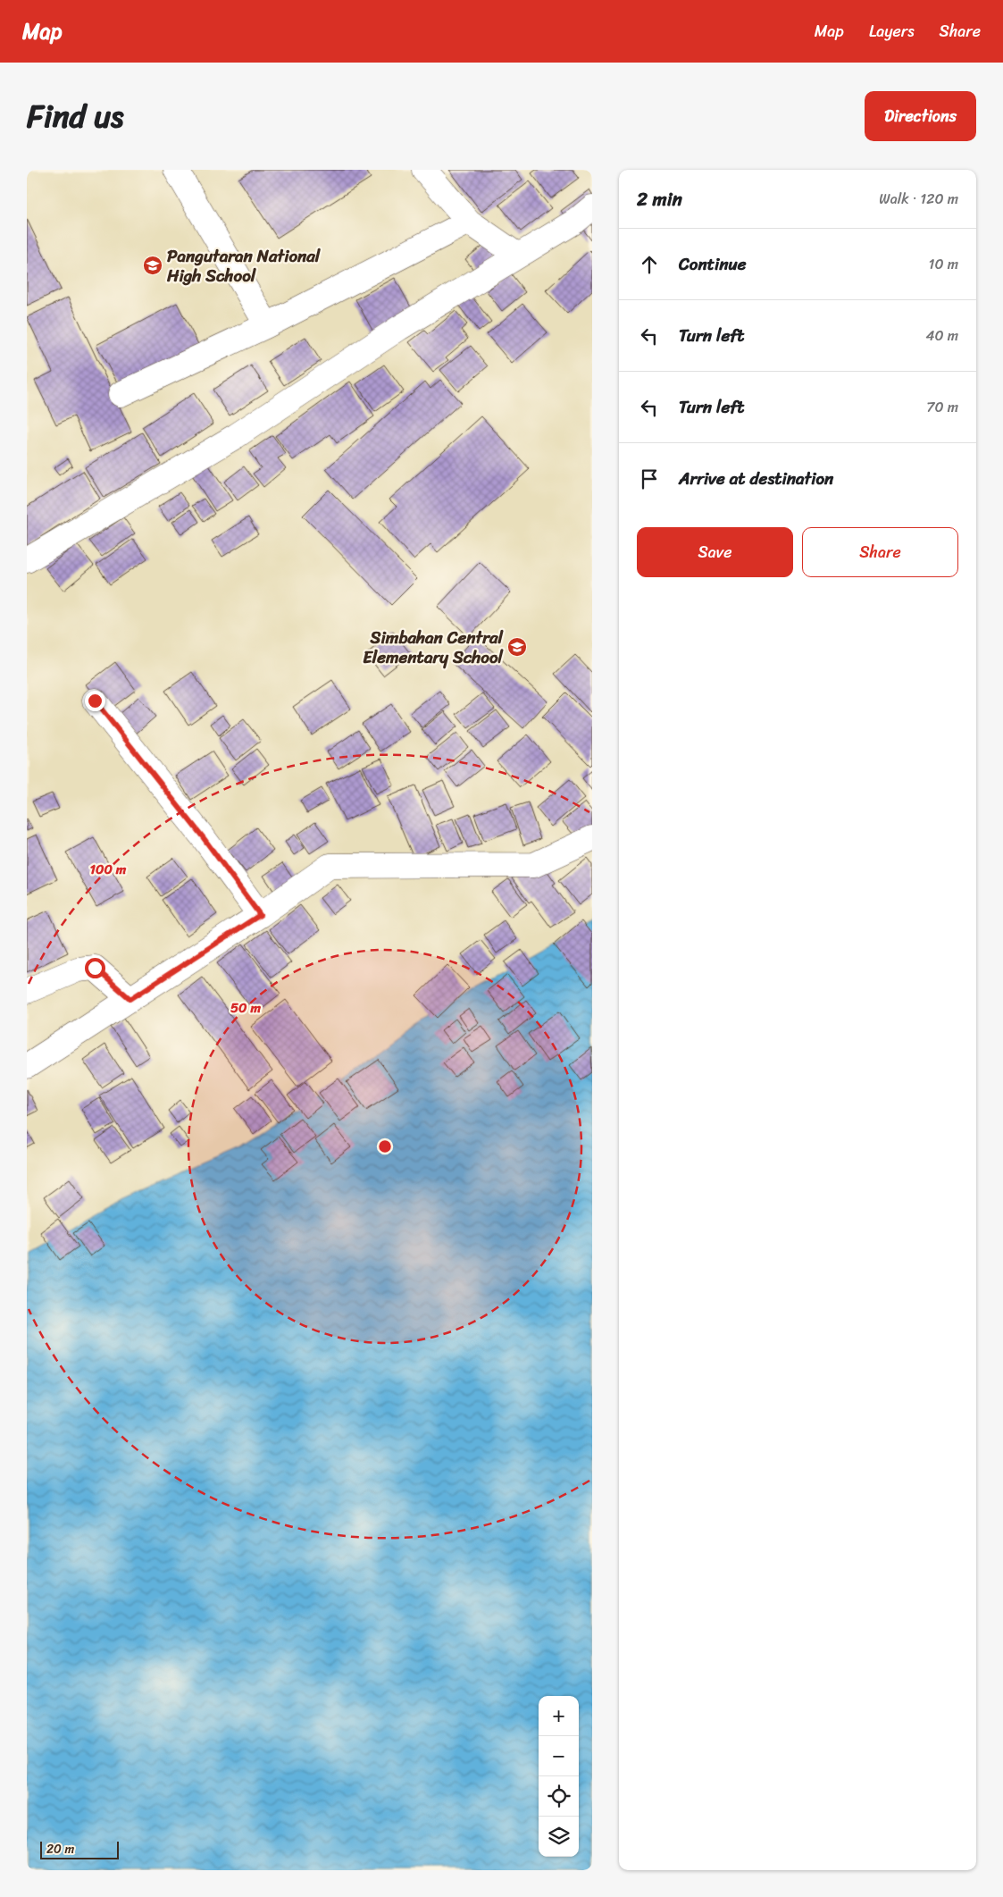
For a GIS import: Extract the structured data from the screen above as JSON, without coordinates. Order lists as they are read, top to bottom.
{
  "places": {
    "school or university": ["Pangutaran National High School", "Simbahan Central Elementary School"]
  },
  "scale_bar": "20 m",
  "page": {
    "header": "Map",
    "nav": ["Map", "Layers", "Share"],
    "title": "Find us",
    "buttons": [
      "Directions",
      ["Save", "Share"]
    ],
    "heading": ["2 min", "Walk · 120 m"],
    "list": [
      ["Continue", "10 m"],
      ["Turn left", "40 m"],
      ["Turn left", "70 m"],
      "Arrive at destination"
    ],
    "map_buttons": ["+", "−"],
    "scale": "20 m"
  },
  "rings": ["100 m", "50 m"]
}
